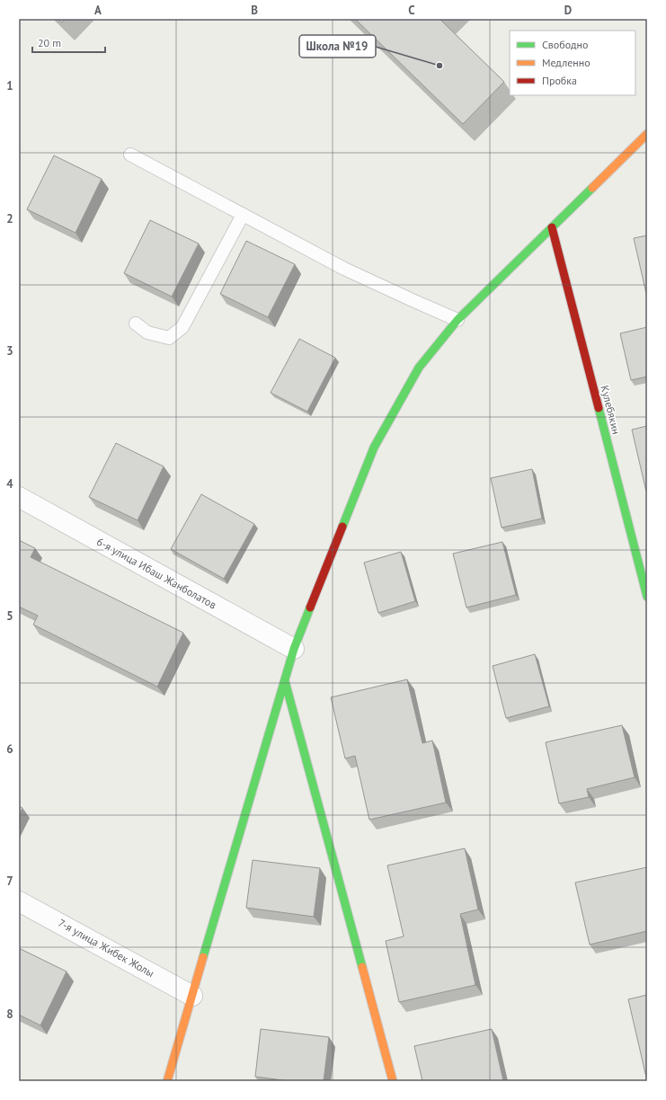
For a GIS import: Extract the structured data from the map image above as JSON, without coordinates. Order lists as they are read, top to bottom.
{
  "streets": {
    "street": ["Кулебякин", "6-я улица Ибаш Жанболатов", "7-я улица Жибек Жолы"]
  },
  "places": ["Школа №19"],
  "legend": ["Свободно", "Медленно", "Пробка"],
  "scale_bar": "20 m",
  "grid": {
    "columns": [
      "A",
      "B",
      "C",
      "D"
    ],
    "rows": [
      "1",
      "2",
      "3",
      "4",
      "5",
      "6",
      "7",
      "8"
    ]
  }
}
